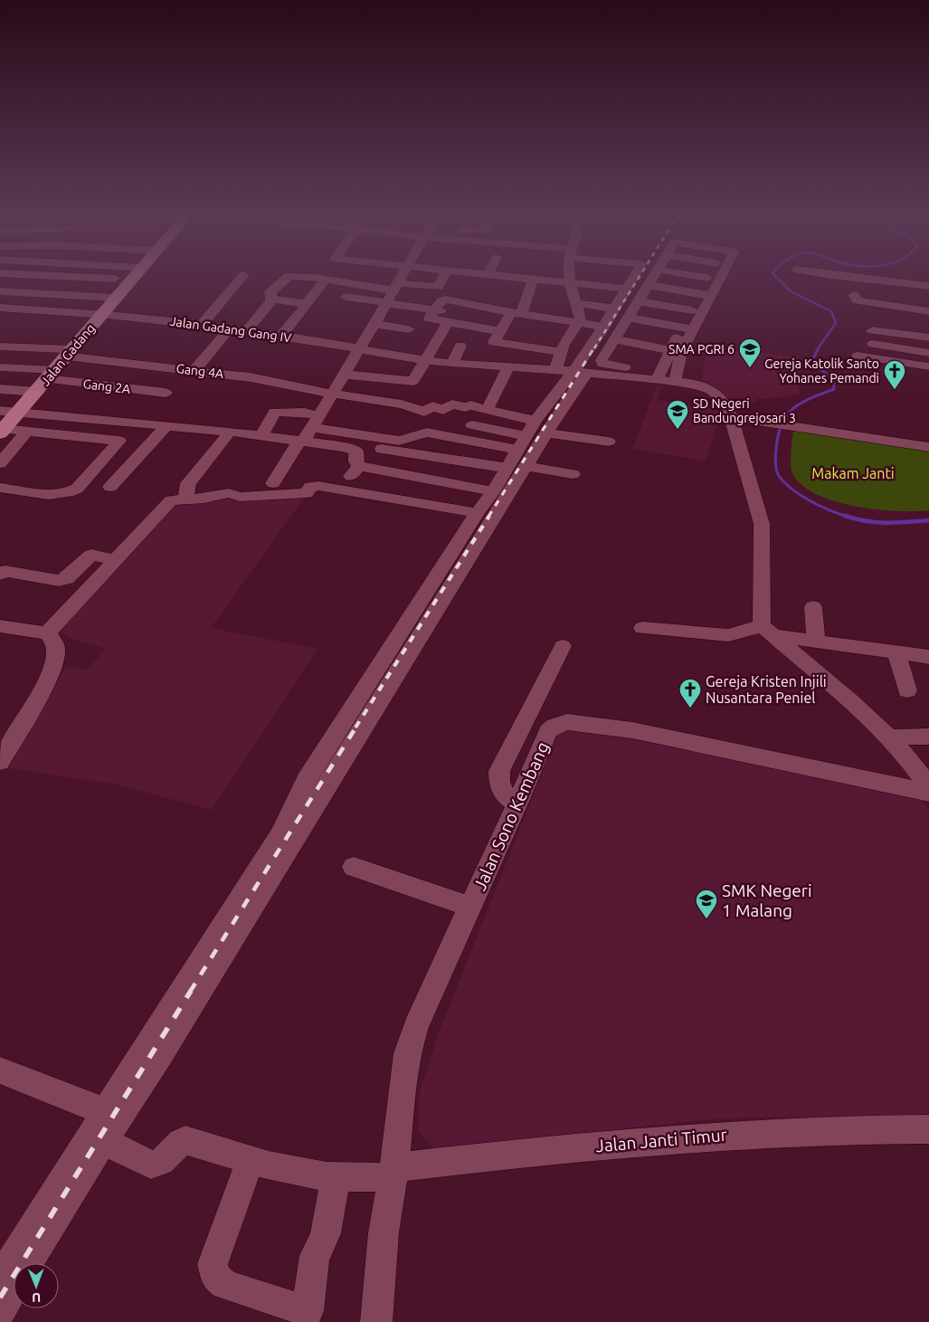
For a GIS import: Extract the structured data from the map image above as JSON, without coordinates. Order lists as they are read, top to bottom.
{
  "streets": {
    "highway": ["Jalan Gadang"],
    "street": [
      "Jalan Gadang Gang IV",
      "Gang 4A",
      "Gang 2A",
      "Jalan Sono Kembang",
      "Jalan Janti Timur"
    ]
  },
  "crossings": [
    ["Jalan Gadang Gang IV", "Jalan Gadang"],
    ["Jalan Gadang", "Gang 4A"],
    ["Jalan Gadang", "Gang 2A"],
    ["Jalan Sono Kembang", "Jalan Janti Timur"]
  ],
  "parks": ["Makam Janti"],
  "places": {
    "school or university": ["SMA PGRI 6", "SD Negeri Bandungrejosari 3", "SMK Negeri 1 Malang"],
    "church": ["Gereja Katolik Santo Yohanes Pemandi", "Gereja Kristen Injili Nusantara Peniel"]
  },
  "north": "bottom"
}
